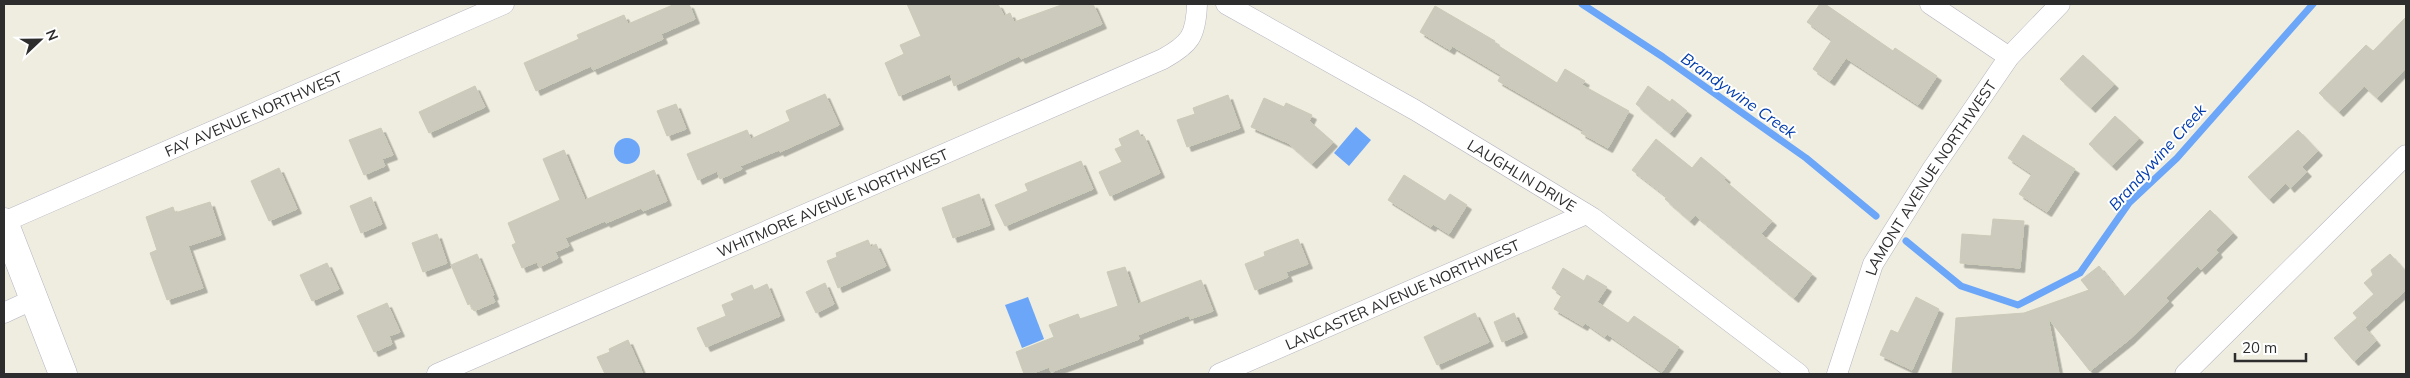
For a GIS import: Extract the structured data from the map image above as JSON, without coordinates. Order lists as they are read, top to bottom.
{
  "streets": {
    "street": [
      "FAY AVENUE NORTHWEST",
      "LAUGHLIN DRIVE",
      "LAMONT AVENUE NORTHWEST",
      "WHITMORE AVENUE NORTHWEST",
      "LANCASTER AVENUE NORTHWEST"
    ]
  },
  "crossings": [
    ["LAUGHLIN DRIVE", "LANCASTER AVENUE NORTHWEST"]
  ],
  "water": ["Brandywine Creek"],
  "scale_bar": "20 m",
  "north": "right"
}
